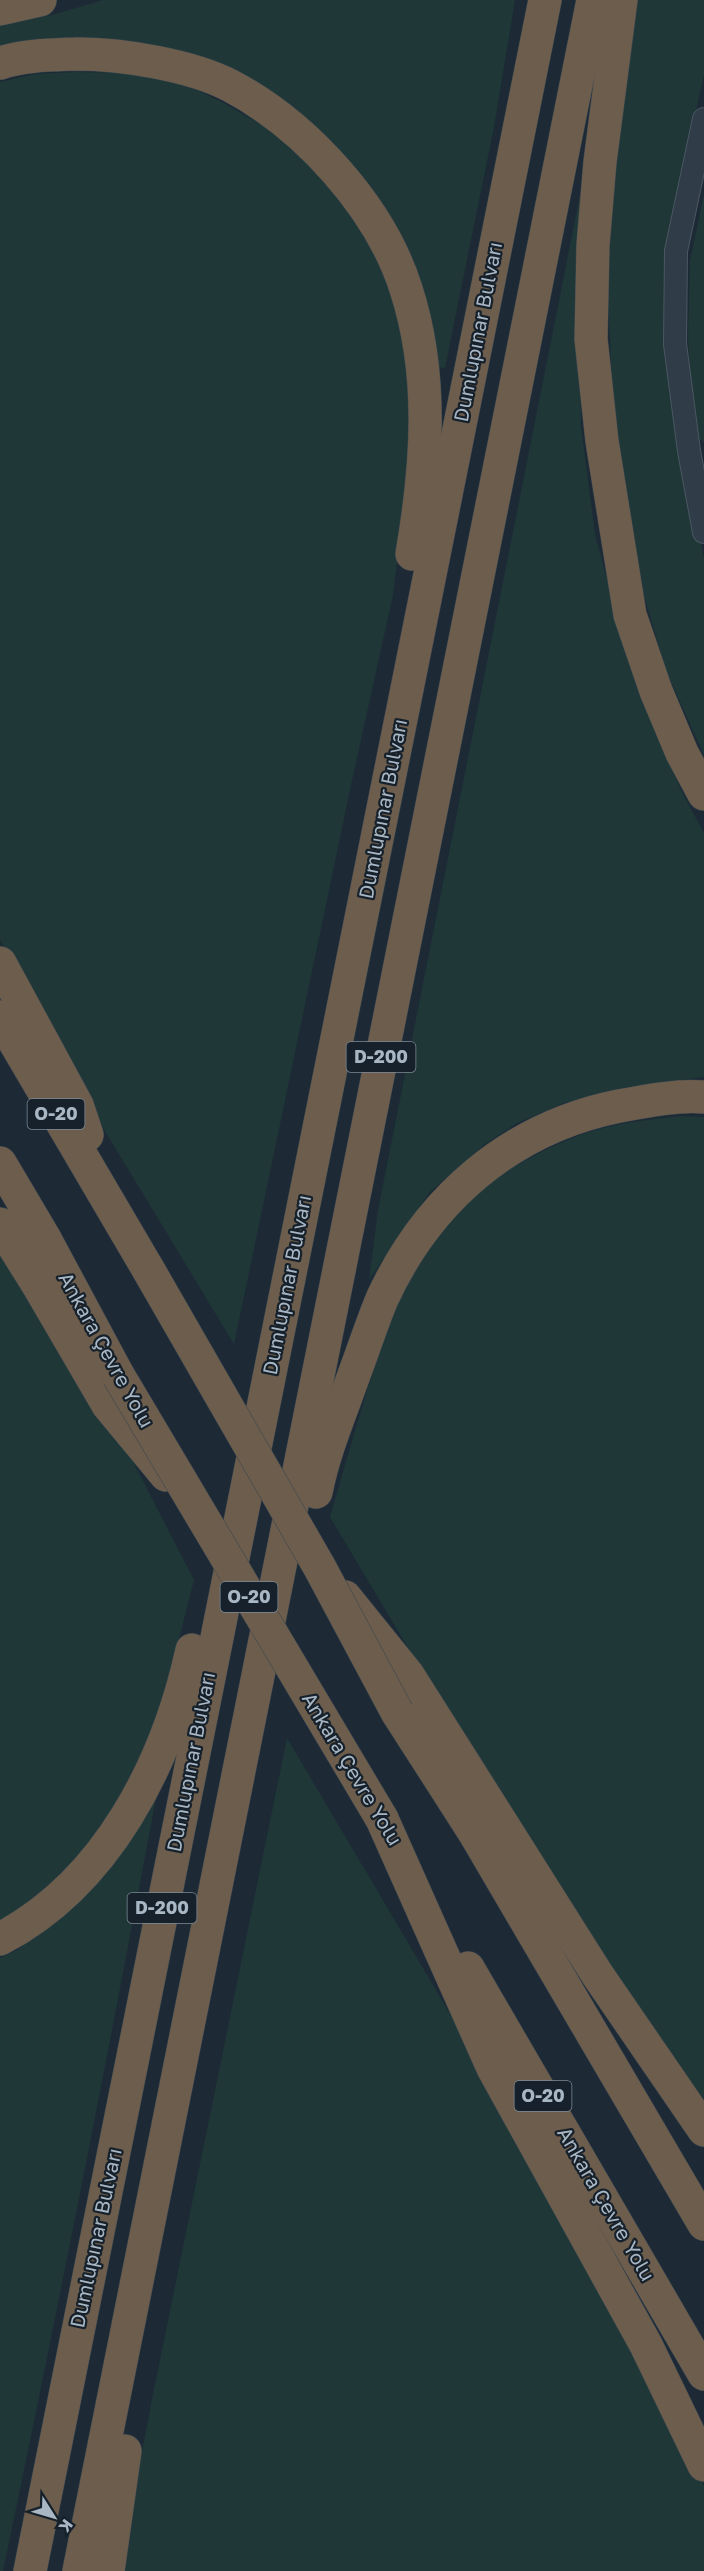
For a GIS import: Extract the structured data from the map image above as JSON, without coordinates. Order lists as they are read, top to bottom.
{
  "streets": {
    "highway": [
      "Dumlupınar Bulvarı",
      "D-200",
      "O-20",
      "Ankara Çevre Yolu"
    ]
  },
  "north": "bottom right"
}
